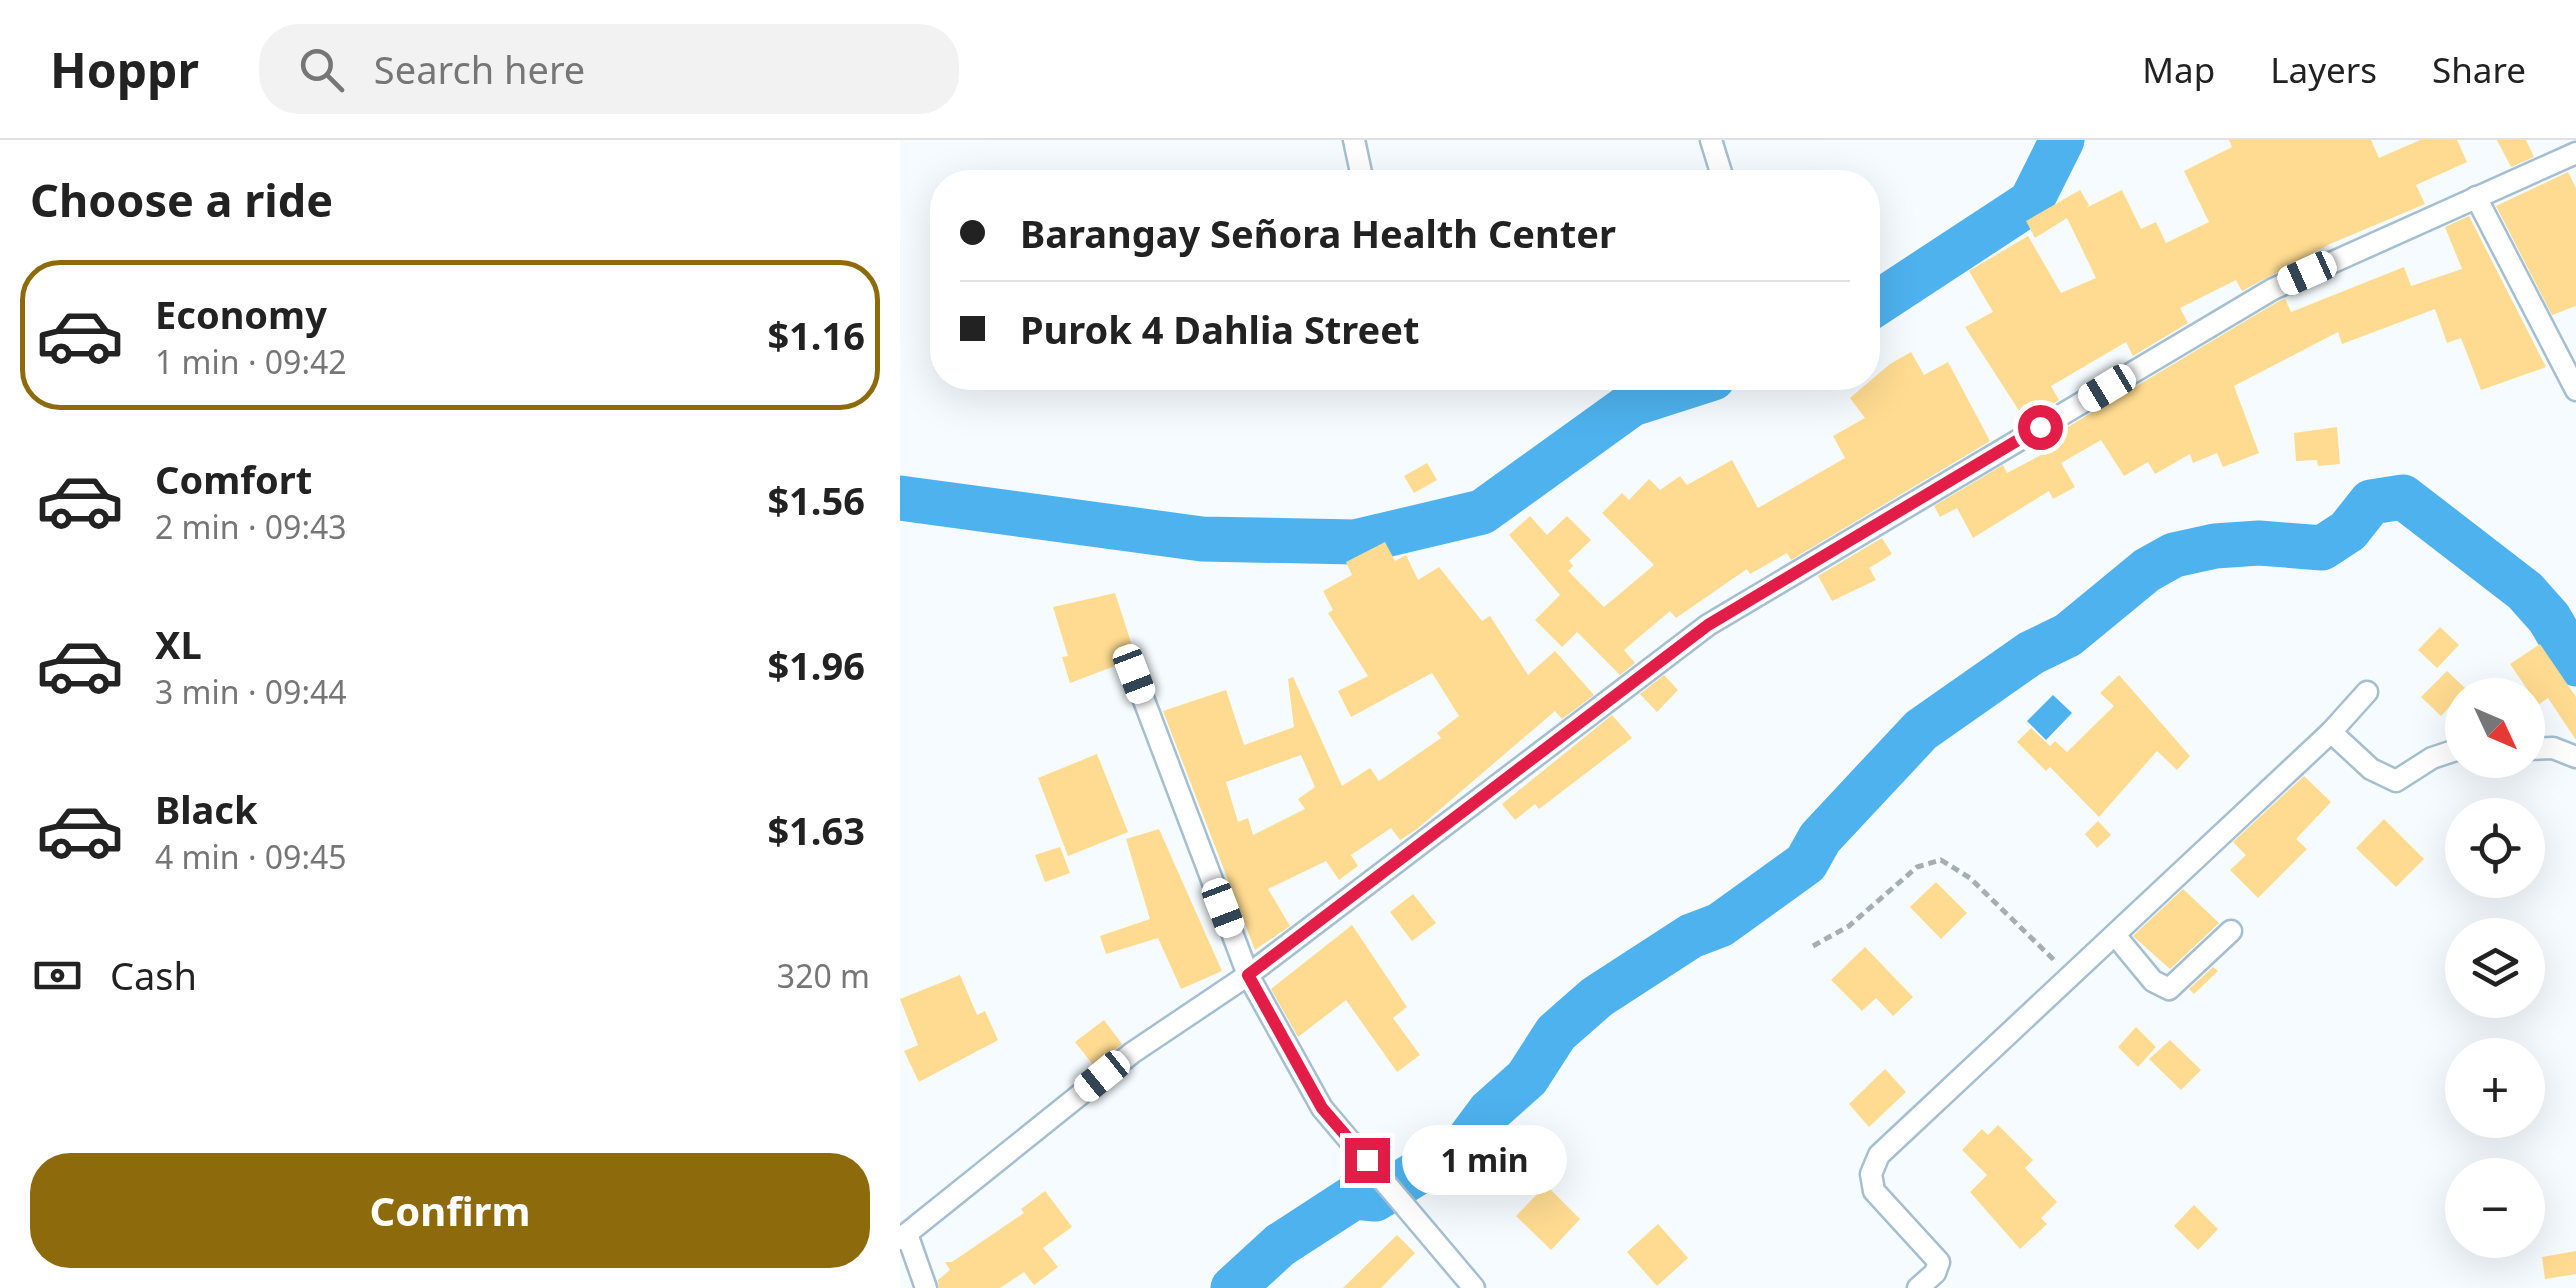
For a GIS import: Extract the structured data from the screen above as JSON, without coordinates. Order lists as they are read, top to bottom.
{
  "north": "bottom right",
  "page": {
    "header": "Hoppr",
    "search": "Search here",
    "nav": ["Map", "Layers", "Share"],
    "heading": "Choose a ride",
    "banner": ["Barangay Señora Health Center", "Purok 4 Dahlia Street"],
    "list": [
      {
        "name": "Economy",
        "note": "1 min · 09:42",
        "value": "$1.16"
      },
      {
        "name": "Comfort",
        "note": "2 min · 09:43",
        "value": "$1.56"
      },
      {
        "name": "XL",
        "note": "3 min · 09:44",
        "value": "$1.96"
      },
      {
        "name": "Black",
        "note": "4 min · 09:45",
        "value": "$1.63"
      }
    ],
    "map_buttons": ["+", "−"],
    "pay": ["Cash", "320 m"],
    "bubble": "1 min",
    "buttons": "Confirm"
  }
}
